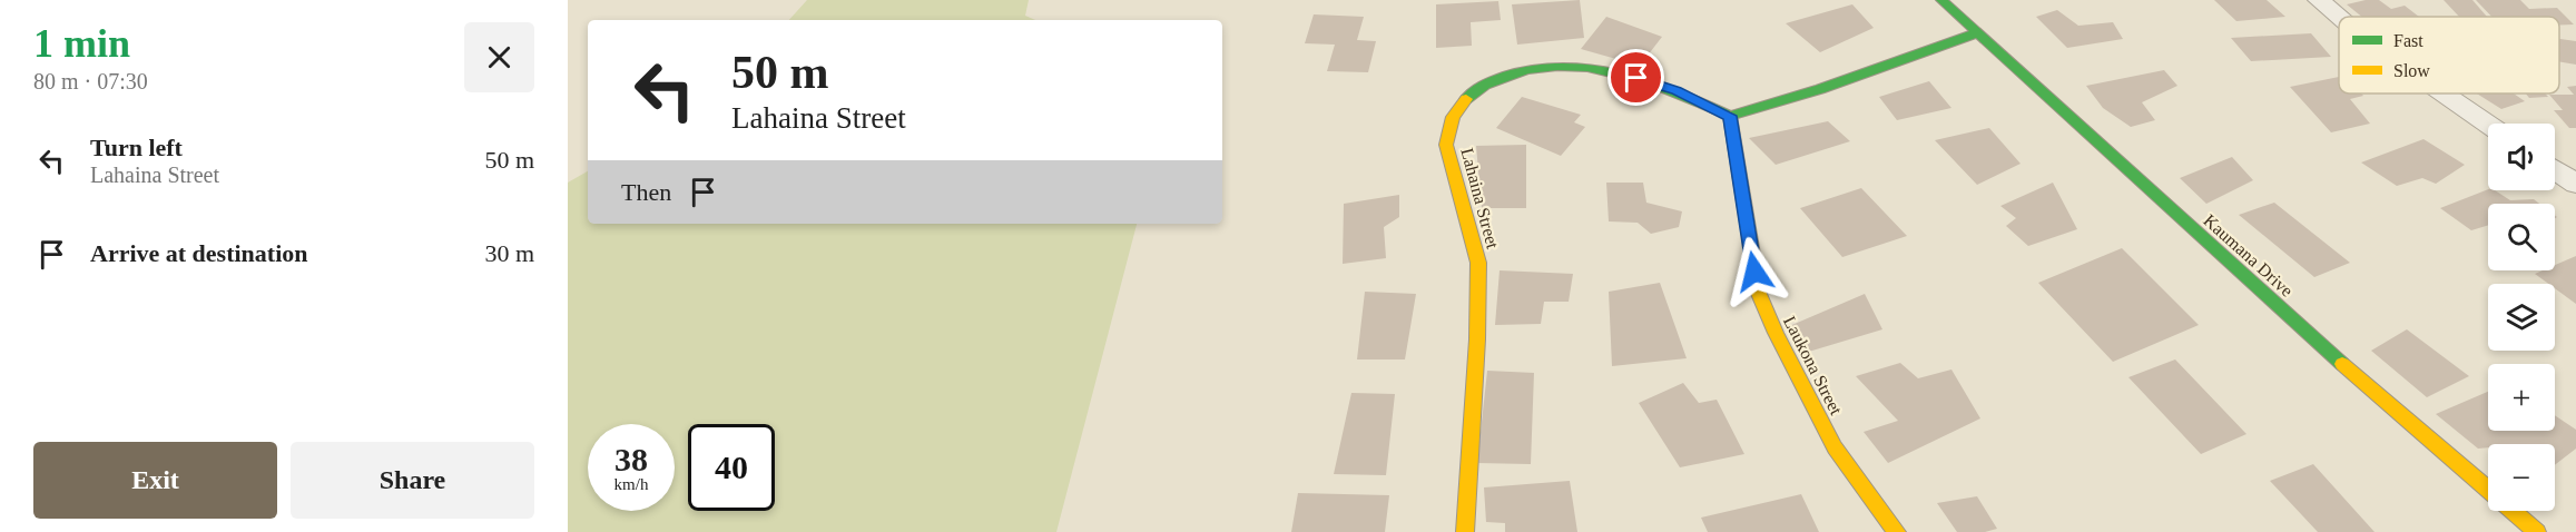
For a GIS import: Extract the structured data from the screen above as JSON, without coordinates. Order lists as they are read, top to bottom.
{
  "streets": {
    "street": ["Lahaina Street", "Kaumana Drive", "Laukona Street"]
  },
  "crossings": [
    ["Lahaina Street", "Laukona Street"]
  ],
  "legend": ["Fast", "Slow"],
  "page": {
    "heading": ["1 min", "80 m · 07:30"],
    "turn": ["50 m", "Lahaina Street"],
    "list": [
      {
        "name": "Turn left",
        "note": "Lahaina Street",
        "value": "50 m"
      },
      {
        "name": "Arrive at destination",
        "value": "30 m"
      }
    ],
    "map_buttons": ["+", "−"],
    "then": "Then",
    "speed": "38 km/h",
    "limit": "40",
    "buttons": ["Exit", "Share"]
  }
}
